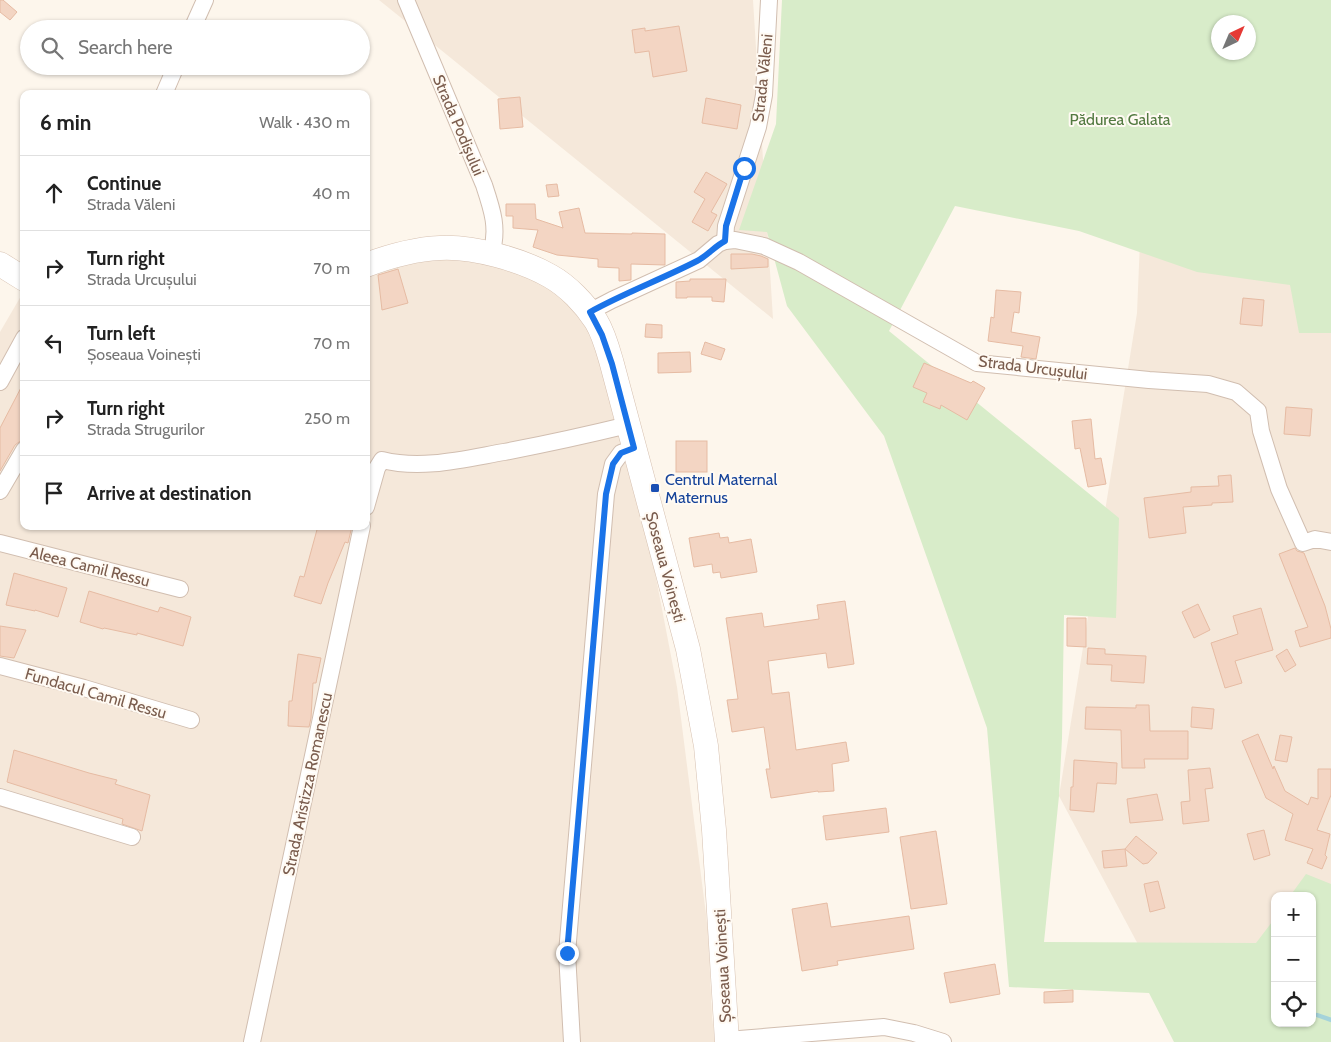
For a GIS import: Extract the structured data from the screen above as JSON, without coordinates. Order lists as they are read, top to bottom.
{
  "streets": {
    "main road": ["Șoseaua Voinești"],
    "street": [
      "Strada Văleni",
      "Strada Podișului",
      "Strada Urcușului",
      "Aleea Camil Ressu",
      "Fundacul Camil Ressu",
      "Strada Aristizza Romanescu"
    ]
  },
  "crossings": [
    ["Strada Văleni", "Strada Urcușului"],
    ["Strada Podișului", "Șoseaua Voinești"]
  ],
  "parks": ["Pădurea Galata"],
  "places": {
    "transit": ["Centrul Maternal Maternus"]
  },
  "north": "top right",
  "page": {
    "search": "Search here",
    "heading": ["6 min", "Walk · 430 m"],
    "list": [
      ["Continue", "Strada Văleni", "40 m"],
      ["Turn right", "Strada Urcușului", "70 m"],
      ["Turn left", "Șoseaua Voinești", "70 m"],
      ["Turn right", "Strada Strugurilor", "250 m"],
      "Arrive at destination"
    ],
    "map_buttons": ["+", "−"]
  }
}
